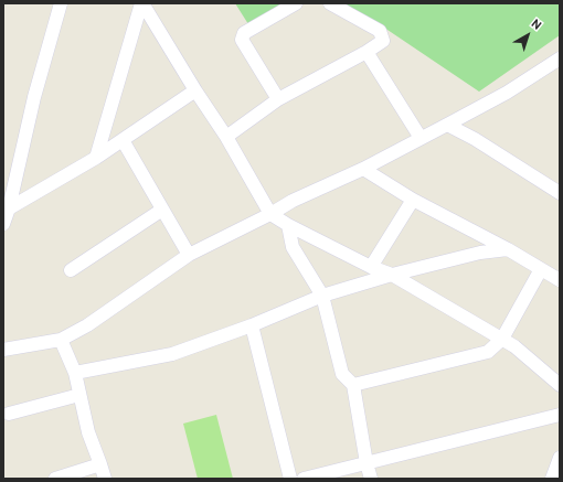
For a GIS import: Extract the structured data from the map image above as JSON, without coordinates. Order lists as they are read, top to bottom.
{
  "north": "top right"
}
